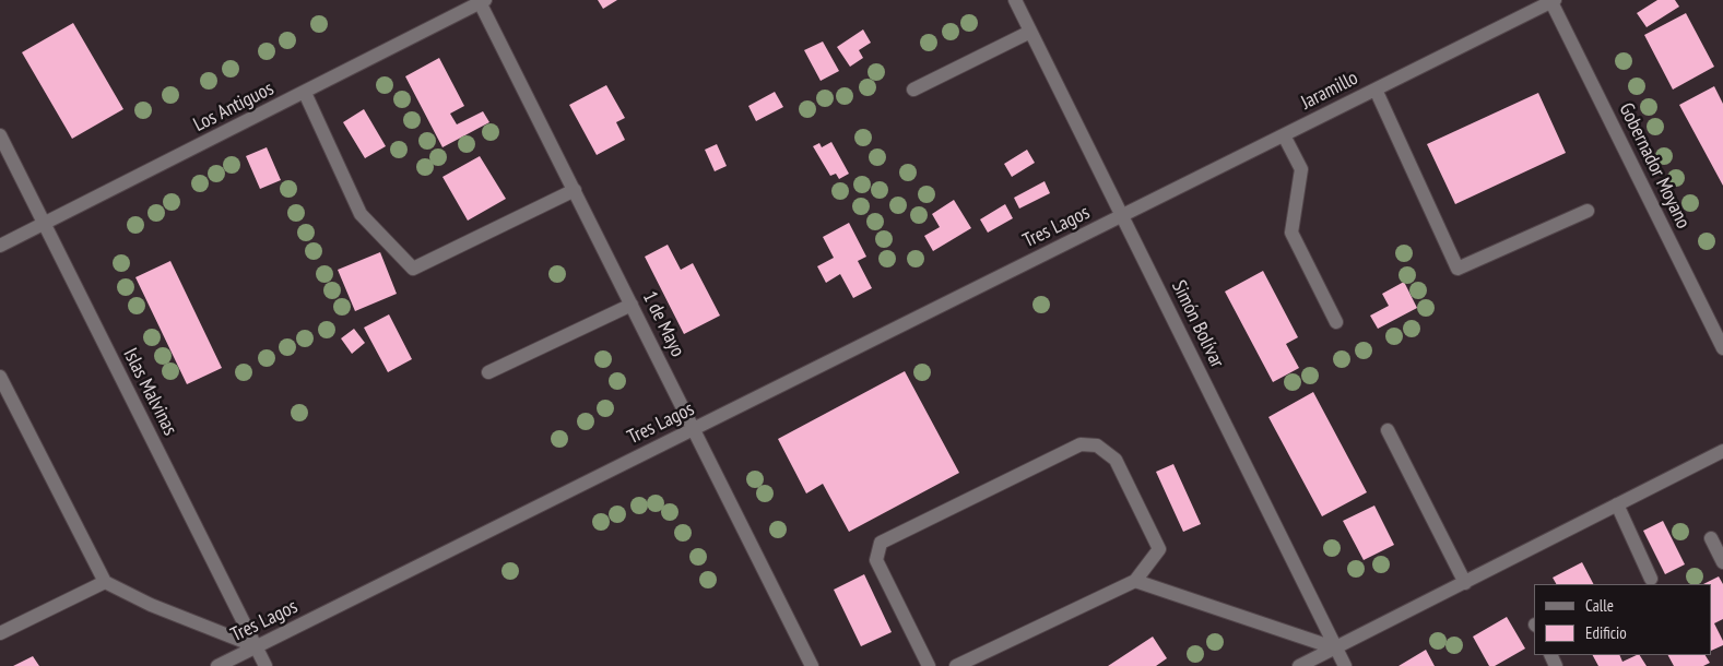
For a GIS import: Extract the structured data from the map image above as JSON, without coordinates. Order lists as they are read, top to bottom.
{
  "streets": {
    "street": [
      "Jaramillo",
      "Los Antiguos",
      "Gobernador Moyano",
      "Tres Lagos",
      "1 de Mayo",
      "Simón Bolívar",
      "Islas Malvinas"
    ]
  },
  "crossings": [
    ["Jaramillo", "Gobernador Moyano"],
    ["Jaramillo", "Tres Lagos"],
    ["Jaramillo", "Simón Bolívar"],
    ["Los Antiguos", "1 de Mayo"],
    ["Los Antiguos", "Islas Malvinas"],
    ["Tres Lagos", "1 de Mayo"],
    ["Tres Lagos", "Simón Bolívar"],
    ["Tres Lagos", "Islas Malvinas"]
  ],
  "legend": ["Calle", "Edificio"]
}
